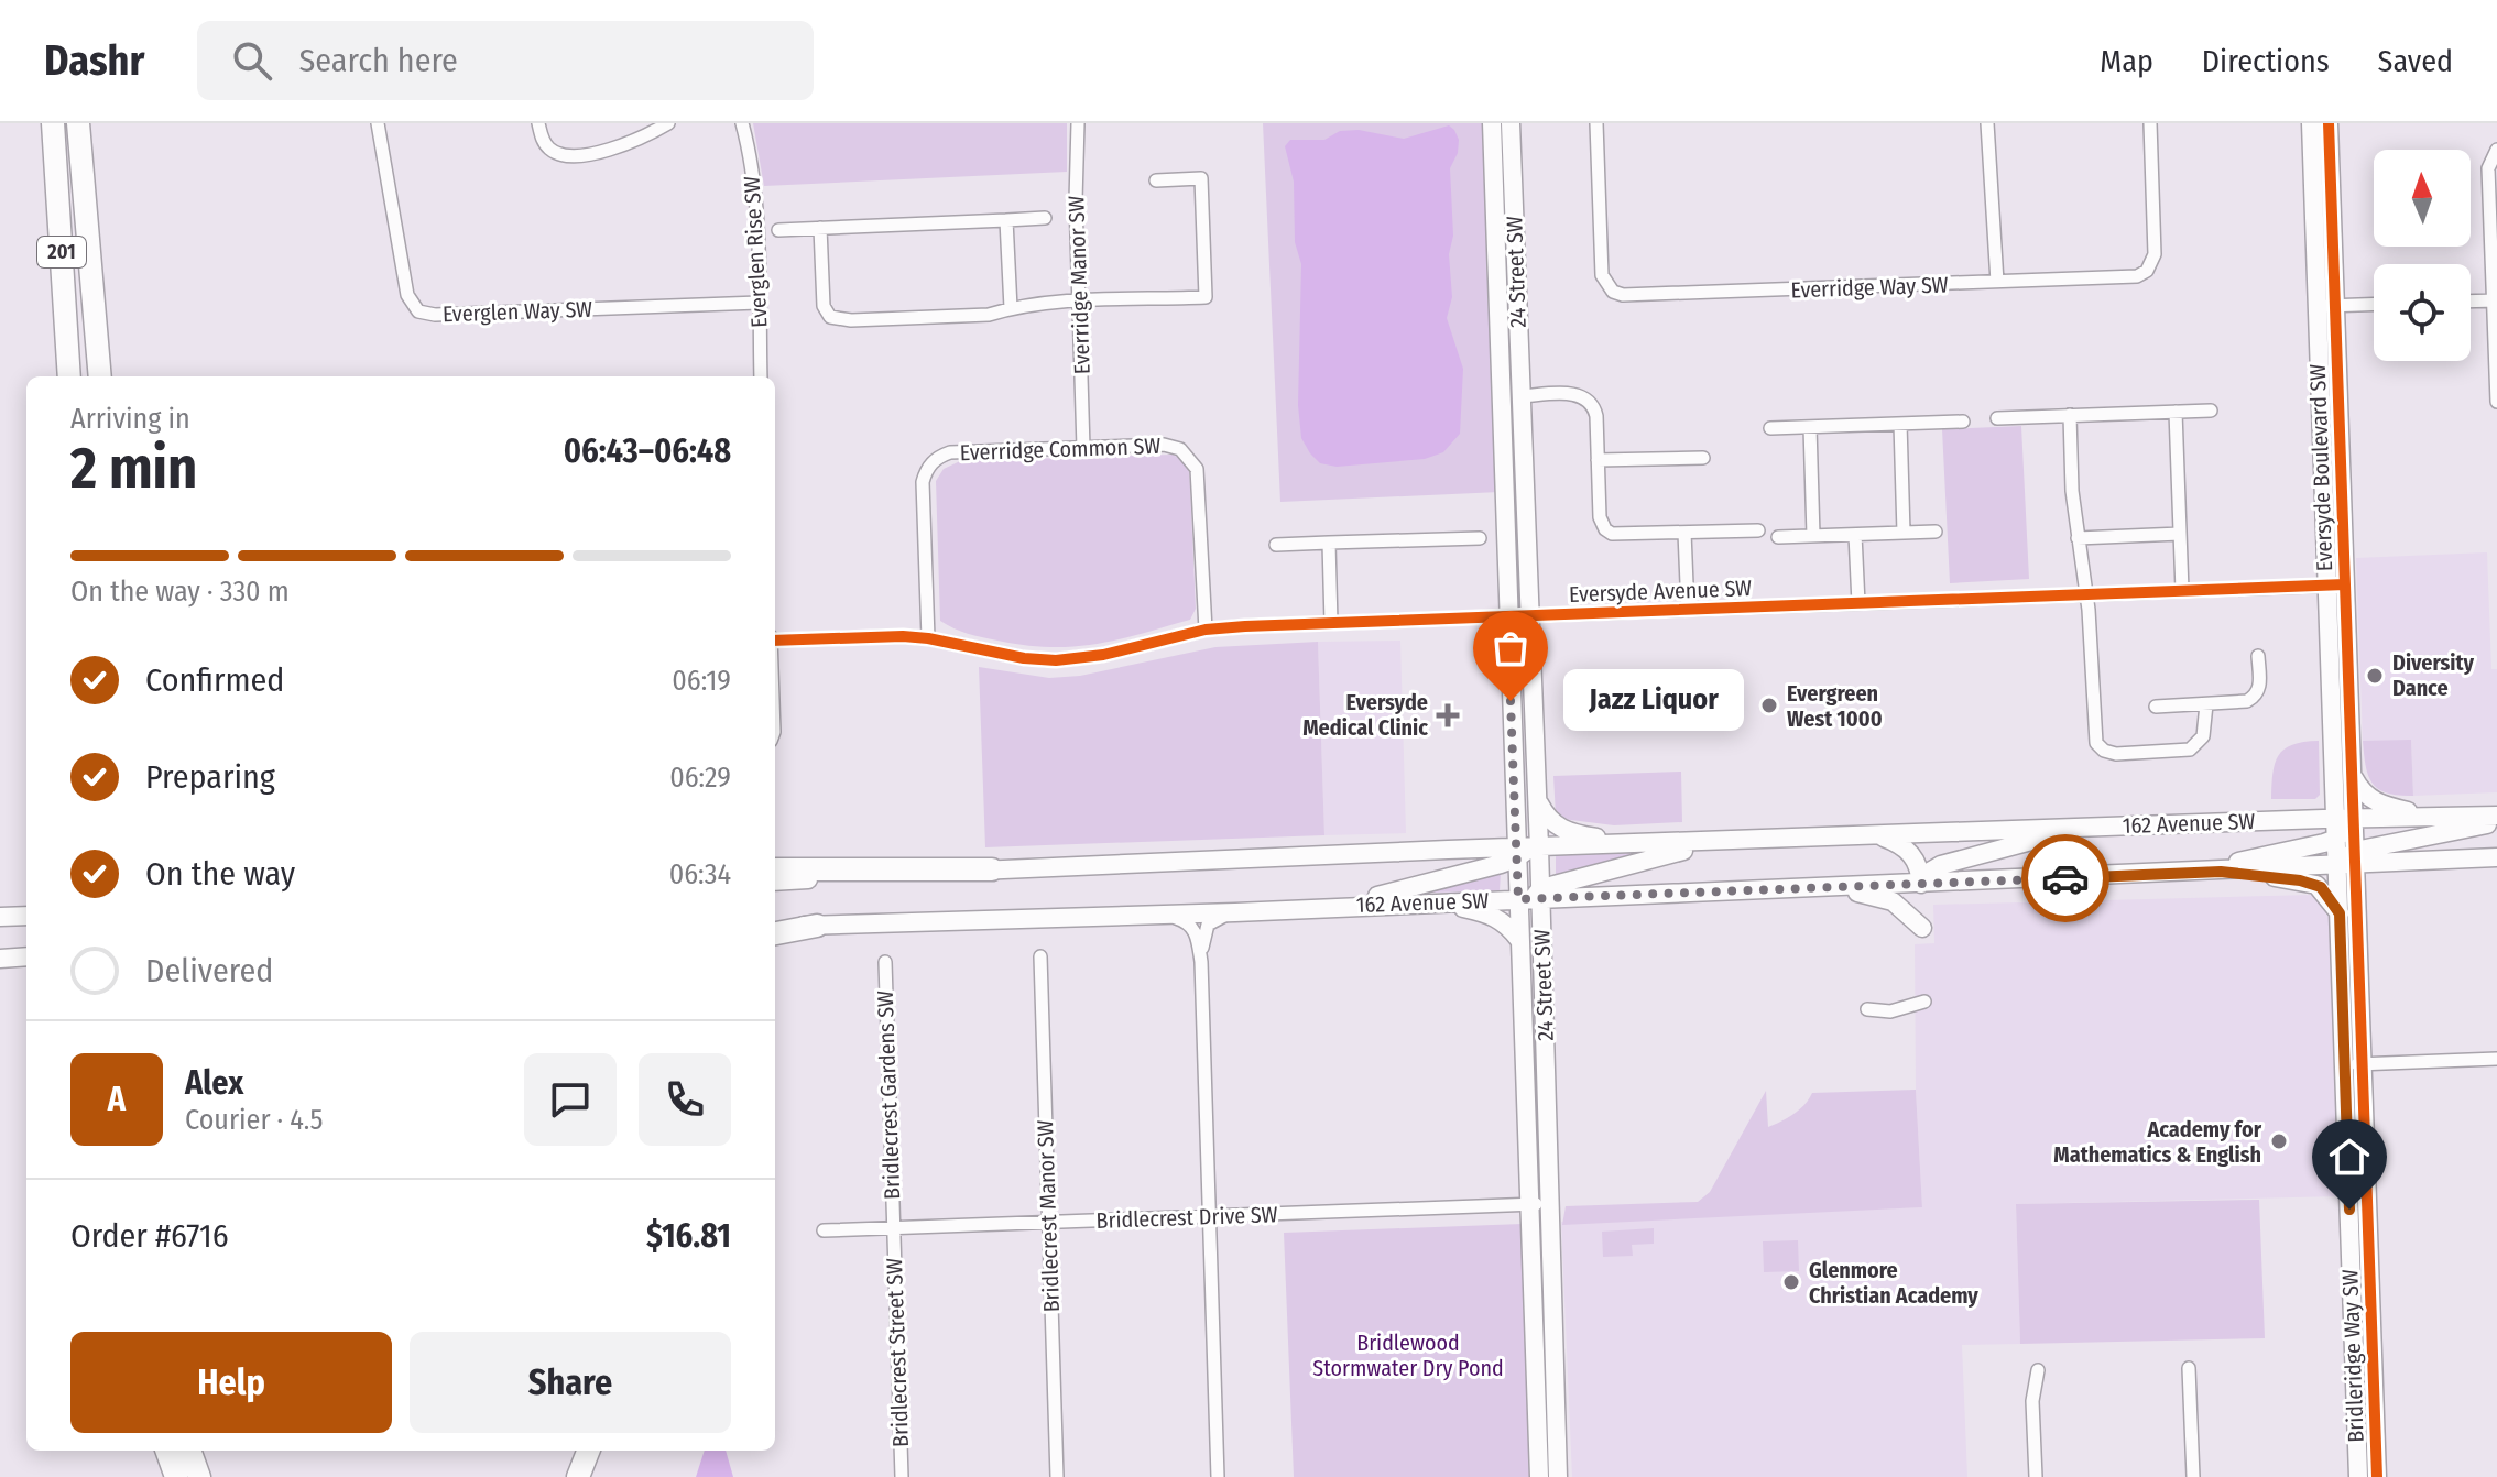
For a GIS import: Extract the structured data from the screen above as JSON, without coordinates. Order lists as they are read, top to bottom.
{
  "streets": {
    "highway": ["201"],
    "main road": [
      "24 Street SW",
      "Eversyde Boulevard SW",
      "162 Avenue SW",
      "Bridleridge Way SW"
    ],
    "street": [
      "Everglen Rise SW",
      "Everridge Manor SW",
      "Everridge Way SW",
      "Everglen Way SW",
      "Everridge Common SW",
      "Eversyde Avenue SW",
      "Bridlecrest Gardens SW",
      "Bridlecrest Manor SW",
      "Bridlecrest Drive SW",
      "Bridlecrest Street SW"
    ]
  },
  "crossings": [
    ["Everglen Rise SW", "Everglen Way SW"],
    ["24 Street SW", "Eversyde Avenue SW"],
    ["24 Street SW", "162 Avenue SW"],
    ["24 Street SW", "Bridlecrest Drive SW"],
    ["Everridge Manor SW", "Everridge Common SW"],
    ["Everridge Common SW", "Eversyde Avenue SW"],
    ["Eversyde Boulevard SW", "Eversyde Avenue SW"],
    ["Eversyde Boulevard SW", "162 Avenue SW"],
    ["Eversyde Boulevard SW", "Bridleridge Way SW"],
    ["162 Avenue SW", "Bridleridge Way SW"],
    ["Bridlecrest Gardens SW", "Bridlecrest Drive SW"],
    ["Bridlecrest Gardens SW", "Bridlecrest Street SW"],
    ["Bridlecrest Manor SW", "Bridlecrest Drive SW"],
    ["Bridlecrest Drive SW", "Bridlecrest Street SW"]
  ],
  "parks": ["Bridlewood Stormwater Dry Pond"],
  "places": {
    "other": [
      "Diversity Dance",
      "Jazz Liquor",
      "Evergreen West 1000",
      "Academy for Mathematics & English",
      "Glenmore Christian Academy"
    ],
    "health": ["Eversyde Medical Clinic"]
  },
  "north": "top",
  "page": {
    "header": "Dashr",
    "search": "Search here",
    "nav": ["Map", "Directions", "Saved"],
    "heading": ["2 min", "Arriving in", "06:43–06:48"],
    "panel": [
      "Alex",
      "Courier · 4.5",
      "Order #6716",
      "$16.81"
    ],
    "bar": "On the way · 330 m",
    "list": [
      ["Confirmed", "06:19"],
      ["Preparing", "06:29"],
      ["On the way", "06:34"],
      "Delivered"
    ],
    "bubble": "Jazz Liquor",
    "round": "A",
    "buttons": ["Help", "Share"]
  }
}
